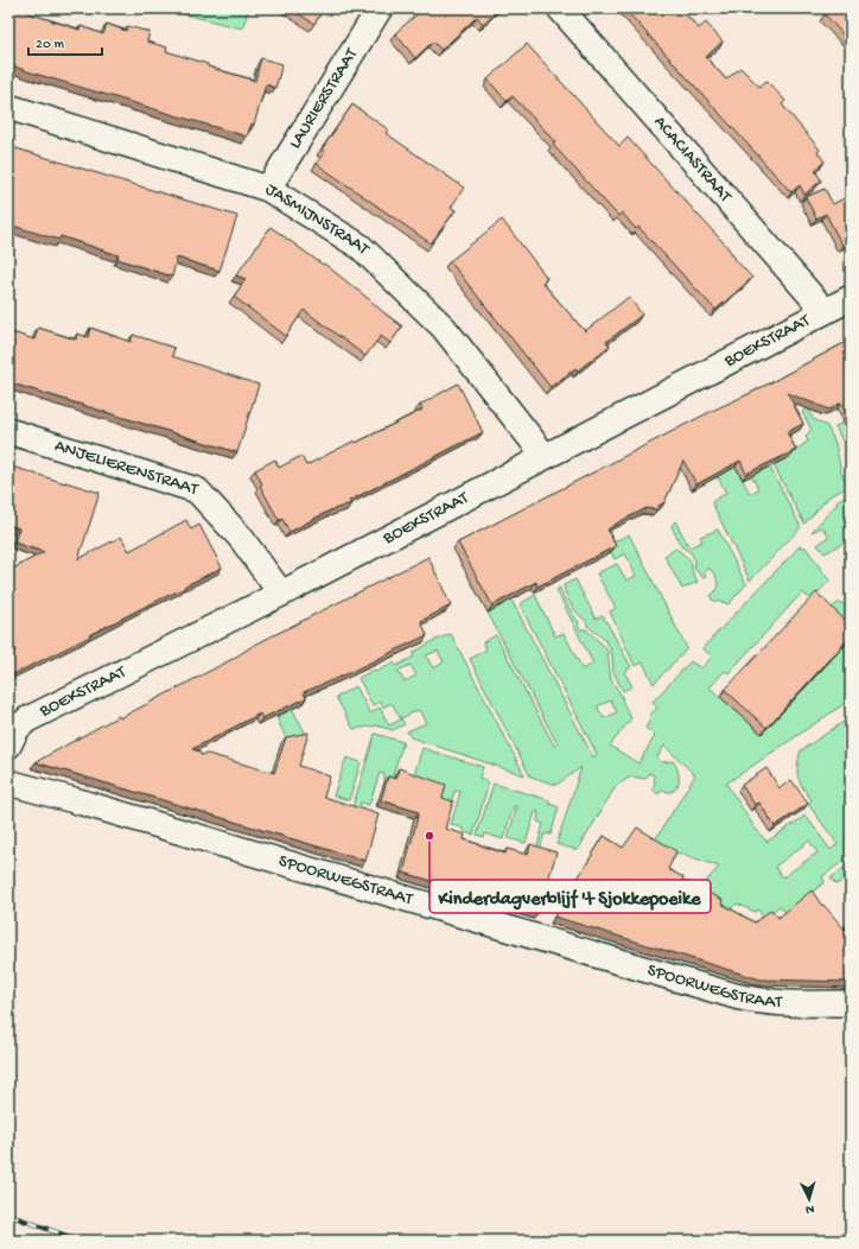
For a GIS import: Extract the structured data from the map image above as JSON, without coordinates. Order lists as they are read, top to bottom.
{
  "streets": {
    "street": [
      "LAURIERSTRAAT",
      "ACACIASTRAAT",
      "JASMIJNSTRAAT",
      "BOEKSTRAAT",
      "ANJELIERENSTRAAT",
      "SPOORWEGSTRAAT"
    ]
  },
  "crossings": [
    ["LAURIERSTRAAT", "JASMIJNSTRAAT"],
    ["ACACIASTRAAT", "BOEKSTRAAT"],
    ["JASMIJNSTRAAT", "BOEKSTRAAT"],
    ["BOEKSTRAAT", "ANJELIERENSTRAAT"]
  ],
  "places": ["Kinderdagverblijf 't Sjokkepoeike"],
  "scale_bar": "20 m",
  "north": "bottom"
}
